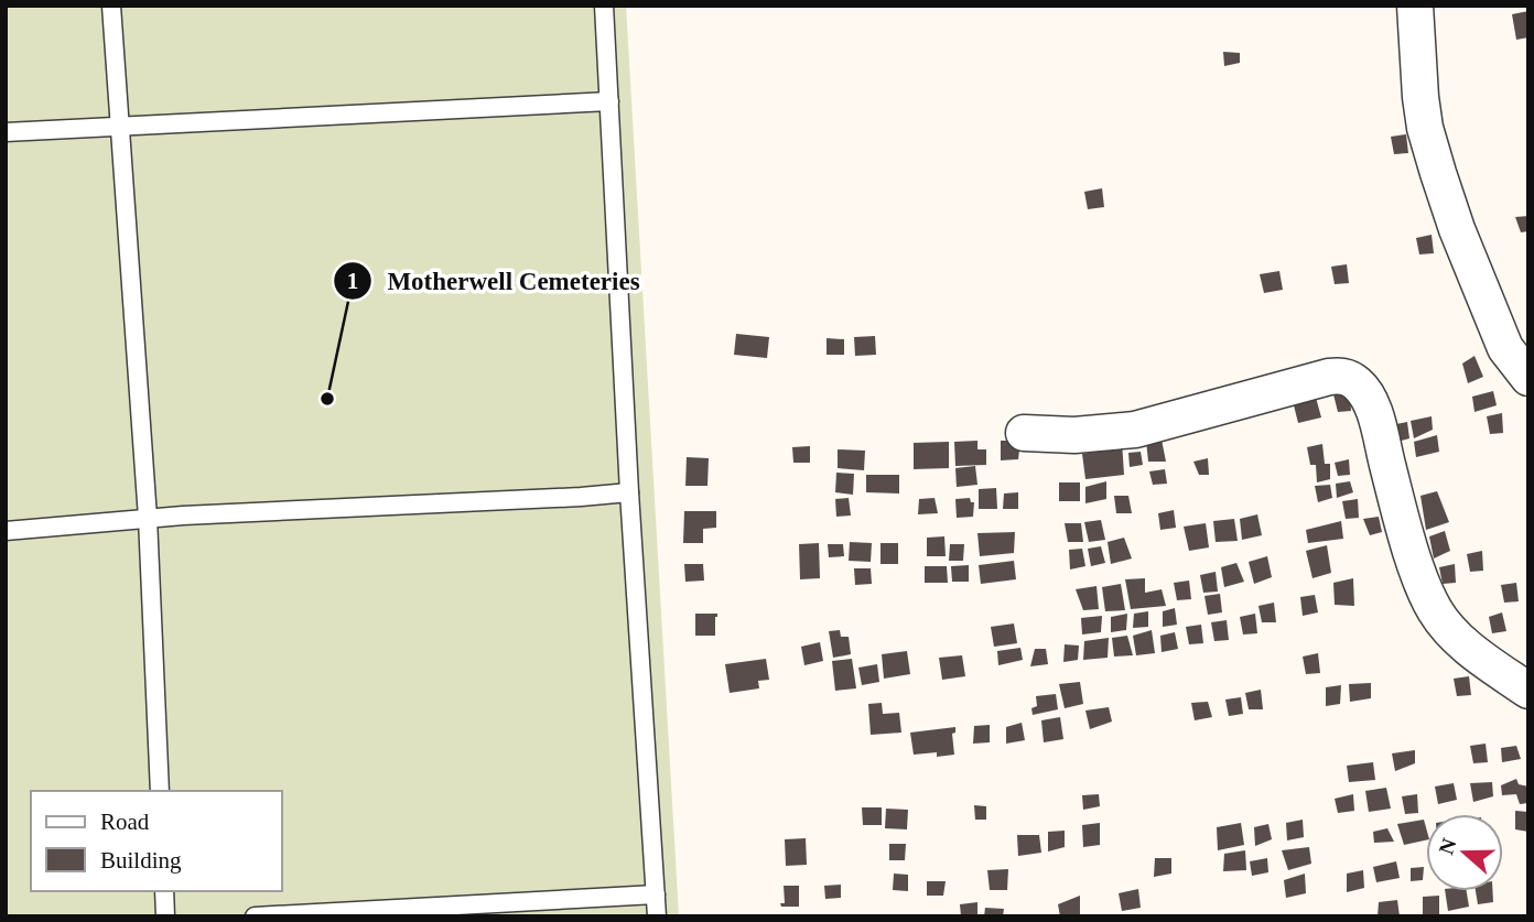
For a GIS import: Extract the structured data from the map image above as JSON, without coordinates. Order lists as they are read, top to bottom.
{
  "places": ["Motherwell Cemeteries"],
  "legend": ["Road", "Building"],
  "north": "left"
}
